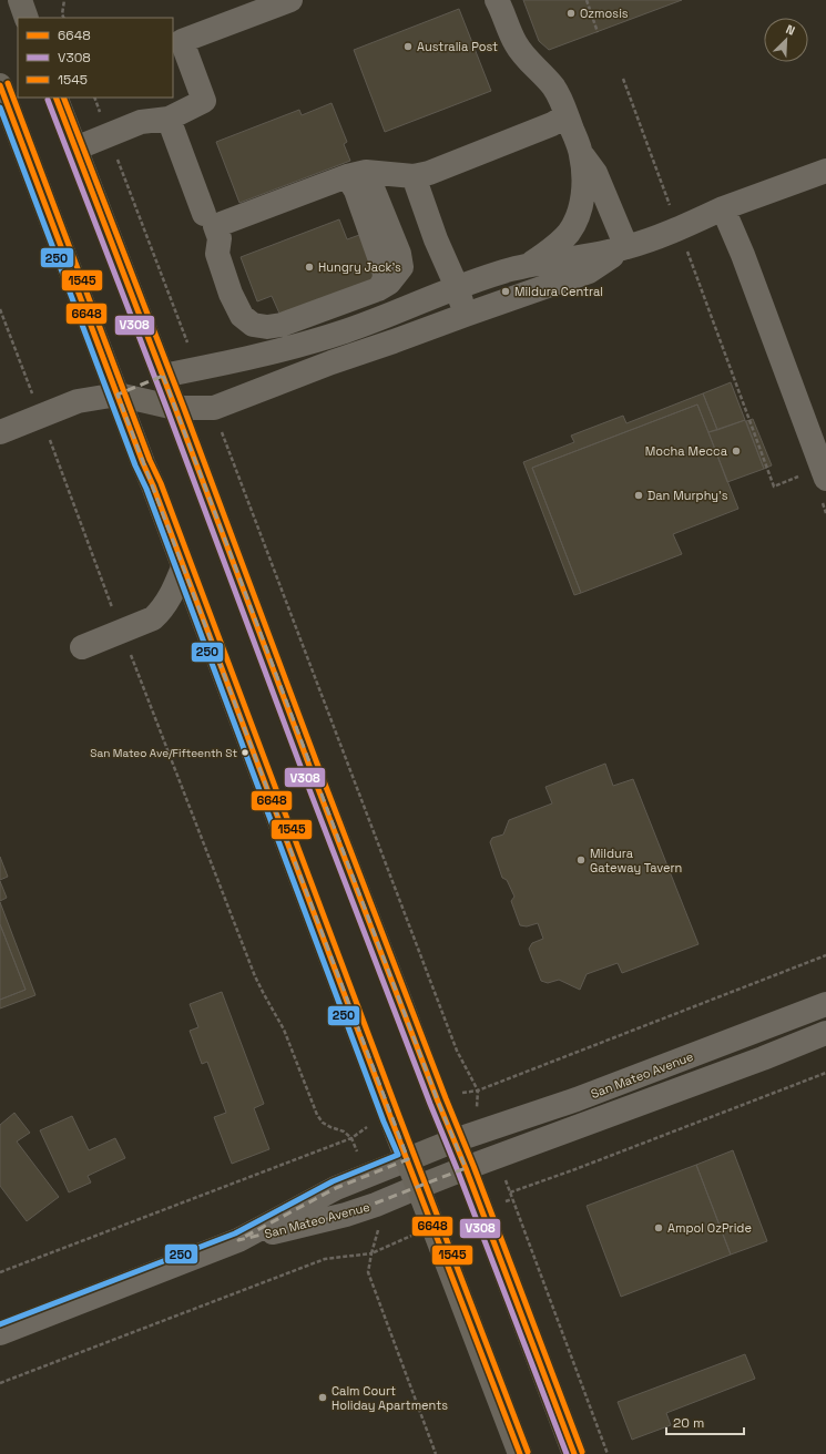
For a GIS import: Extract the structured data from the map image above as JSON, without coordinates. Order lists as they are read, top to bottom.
{
  "streets": {
    "street": ["San Mateo Avenue"]
  },
  "places": [
    "Ozmosis",
    "Australia Post",
    "Hungry Jack's",
    "Mildura Central",
    "Mocha Mecca",
    "Dan Murphy's",
    "San Mateo Ave/Fifteenth St",
    "Mildura Gateway Tavern",
    "Ampol OzPride",
    "Calm Court Holiday Apartments"
  ],
  "lines": [
    "transit line 1545",
    "transit line 6648",
    "transit line V308",
    "transit line 250"
  ],
  "legend": ["6648", "V308", "1545"],
  "scale_bar": "20 m",
  "north": "top right"
}
